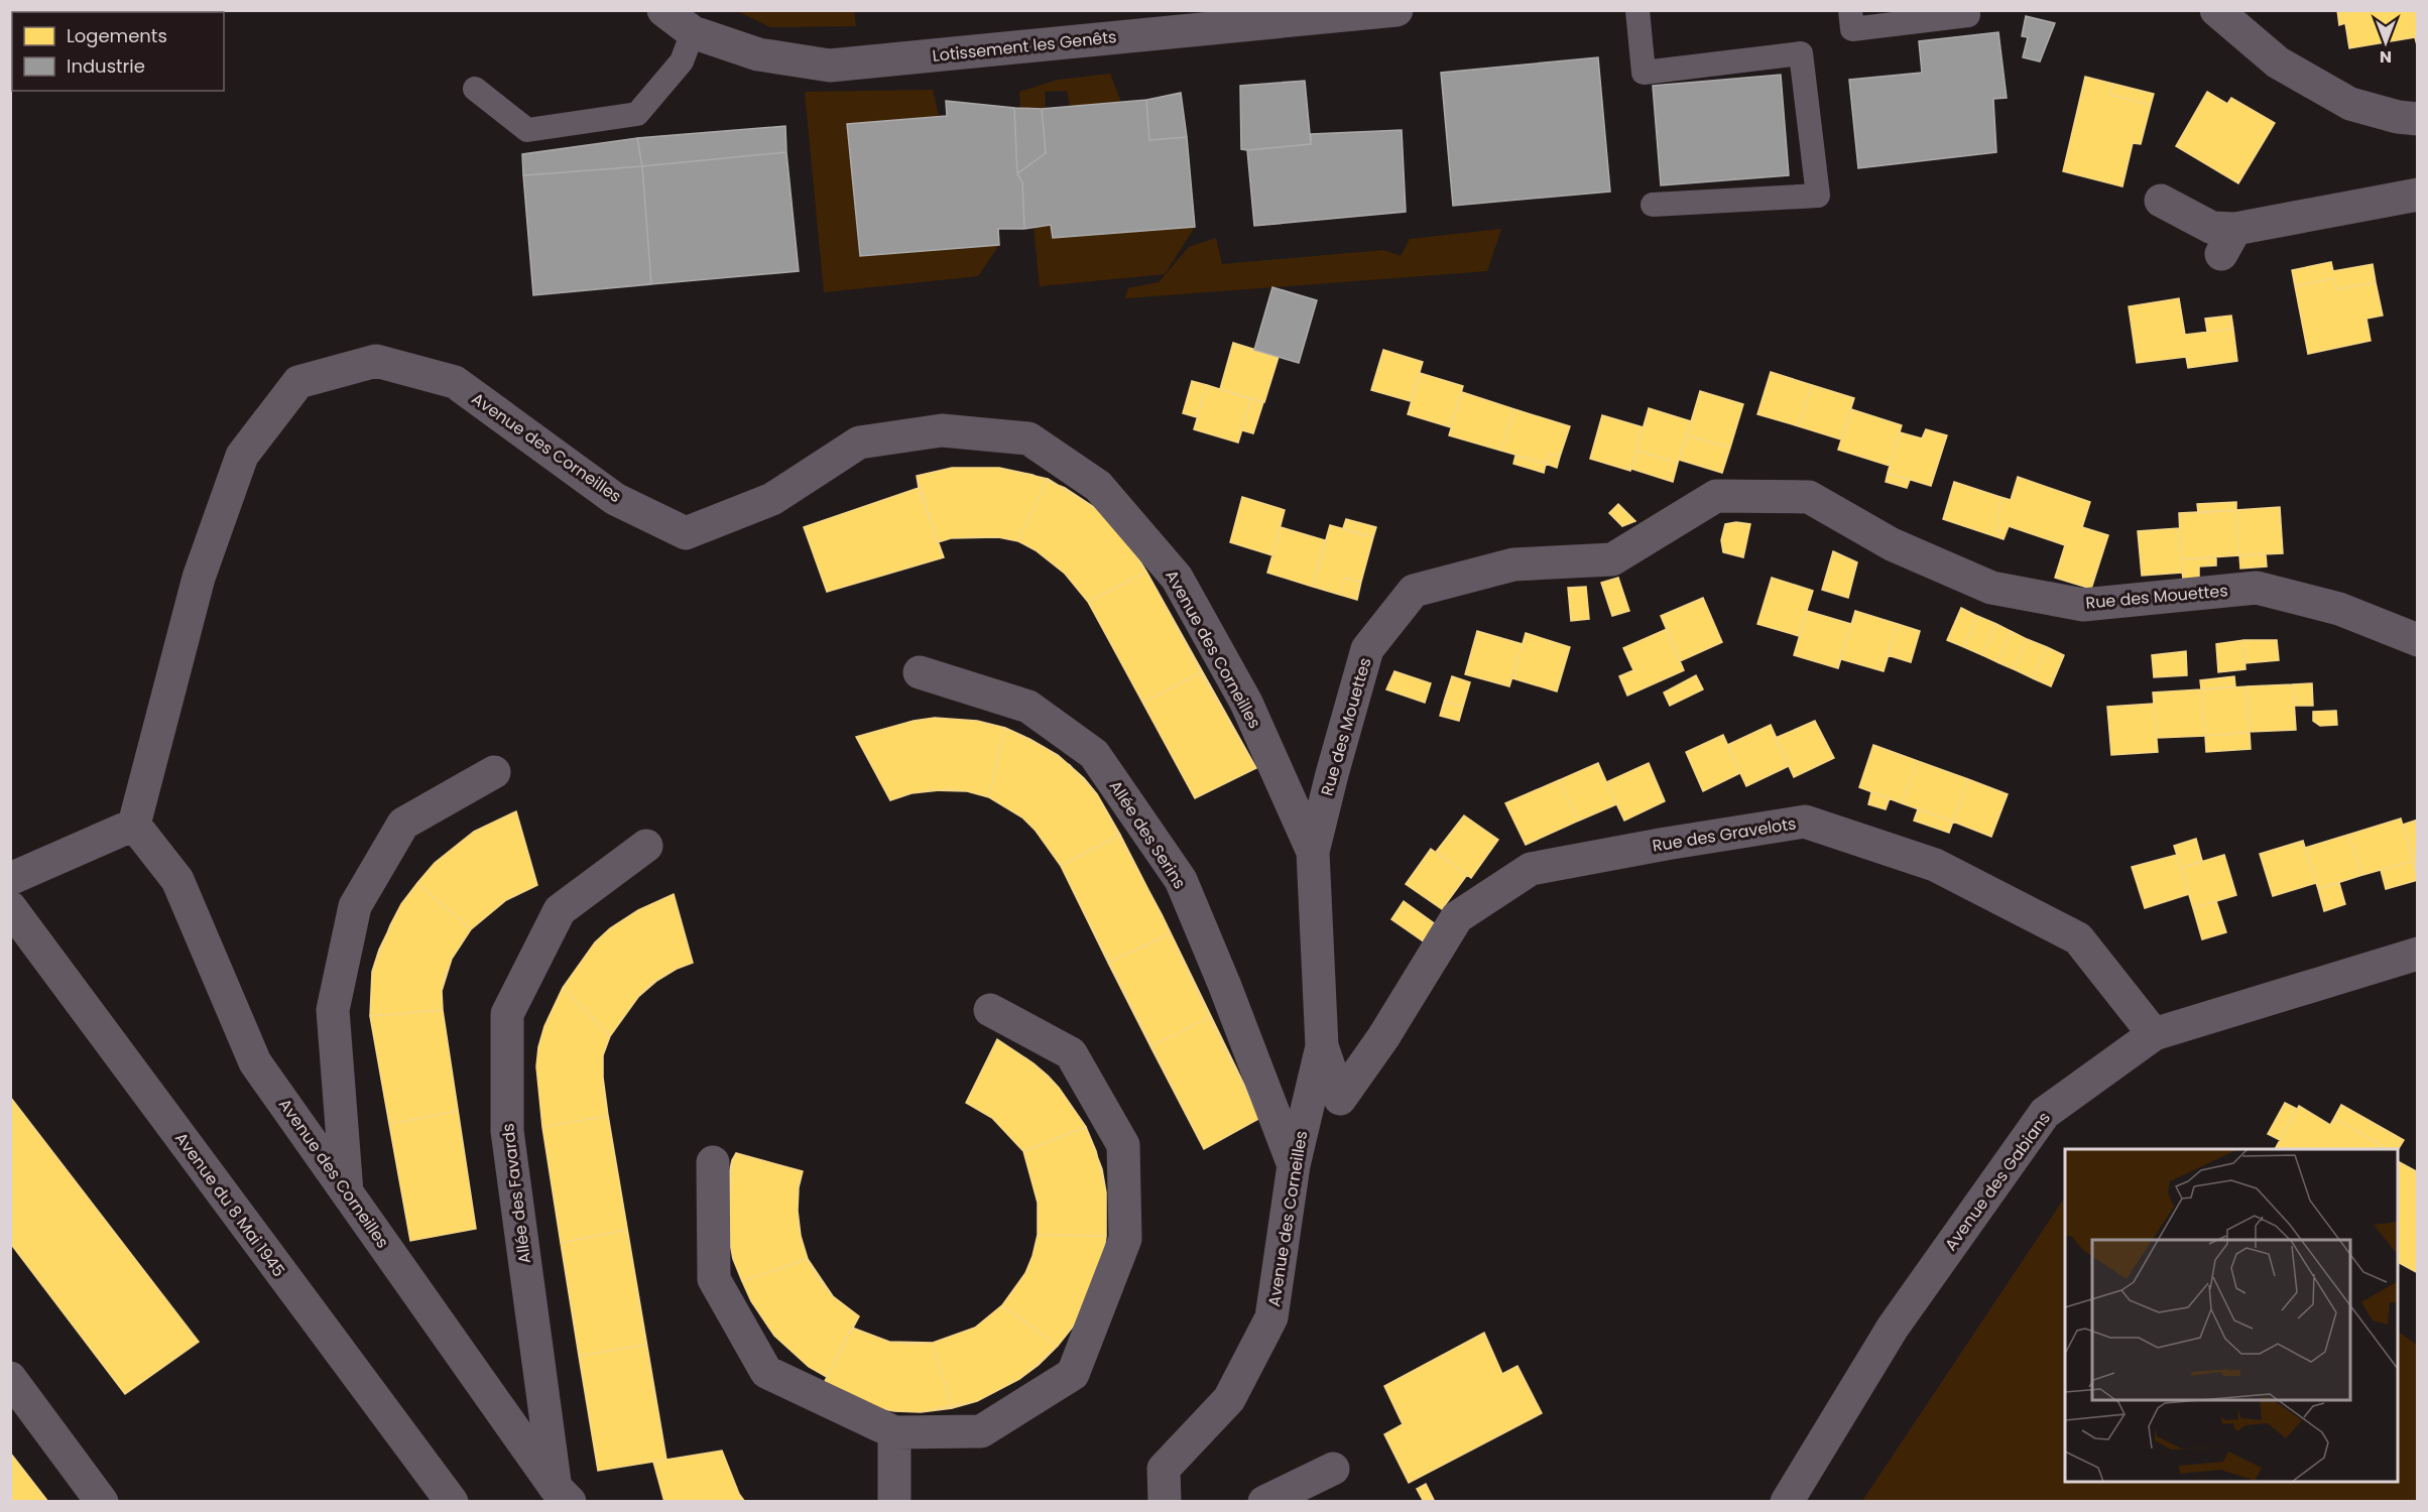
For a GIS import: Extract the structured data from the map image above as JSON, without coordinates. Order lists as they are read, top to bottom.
{
  "streets": {
    "street": [
      "Lotissement les Genêts",
      "Avenue des Corneilles",
      "Rue des Mouettes",
      "Allée des Serins",
      "Rue des Gravelots",
      "Avenue des Gabians",
      "Allée des Favards",
      "Avenue du 8 Mai 1945"
    ]
  },
  "crossings": [
    ["Avenue des Corneilles", "Rue des Mouettes"],
    ["Avenue des Corneilles", "Allée des Serins"],
    ["Avenue des Corneilles", "Allée des Favards"],
    ["Rue des Mouettes", "Rue des Gravelots"],
    ["Rue des Gravelots", "Avenue des Gabians"]
  ],
  "legend": ["Logements", "Industrie"],
  "north": "bottom"
}
